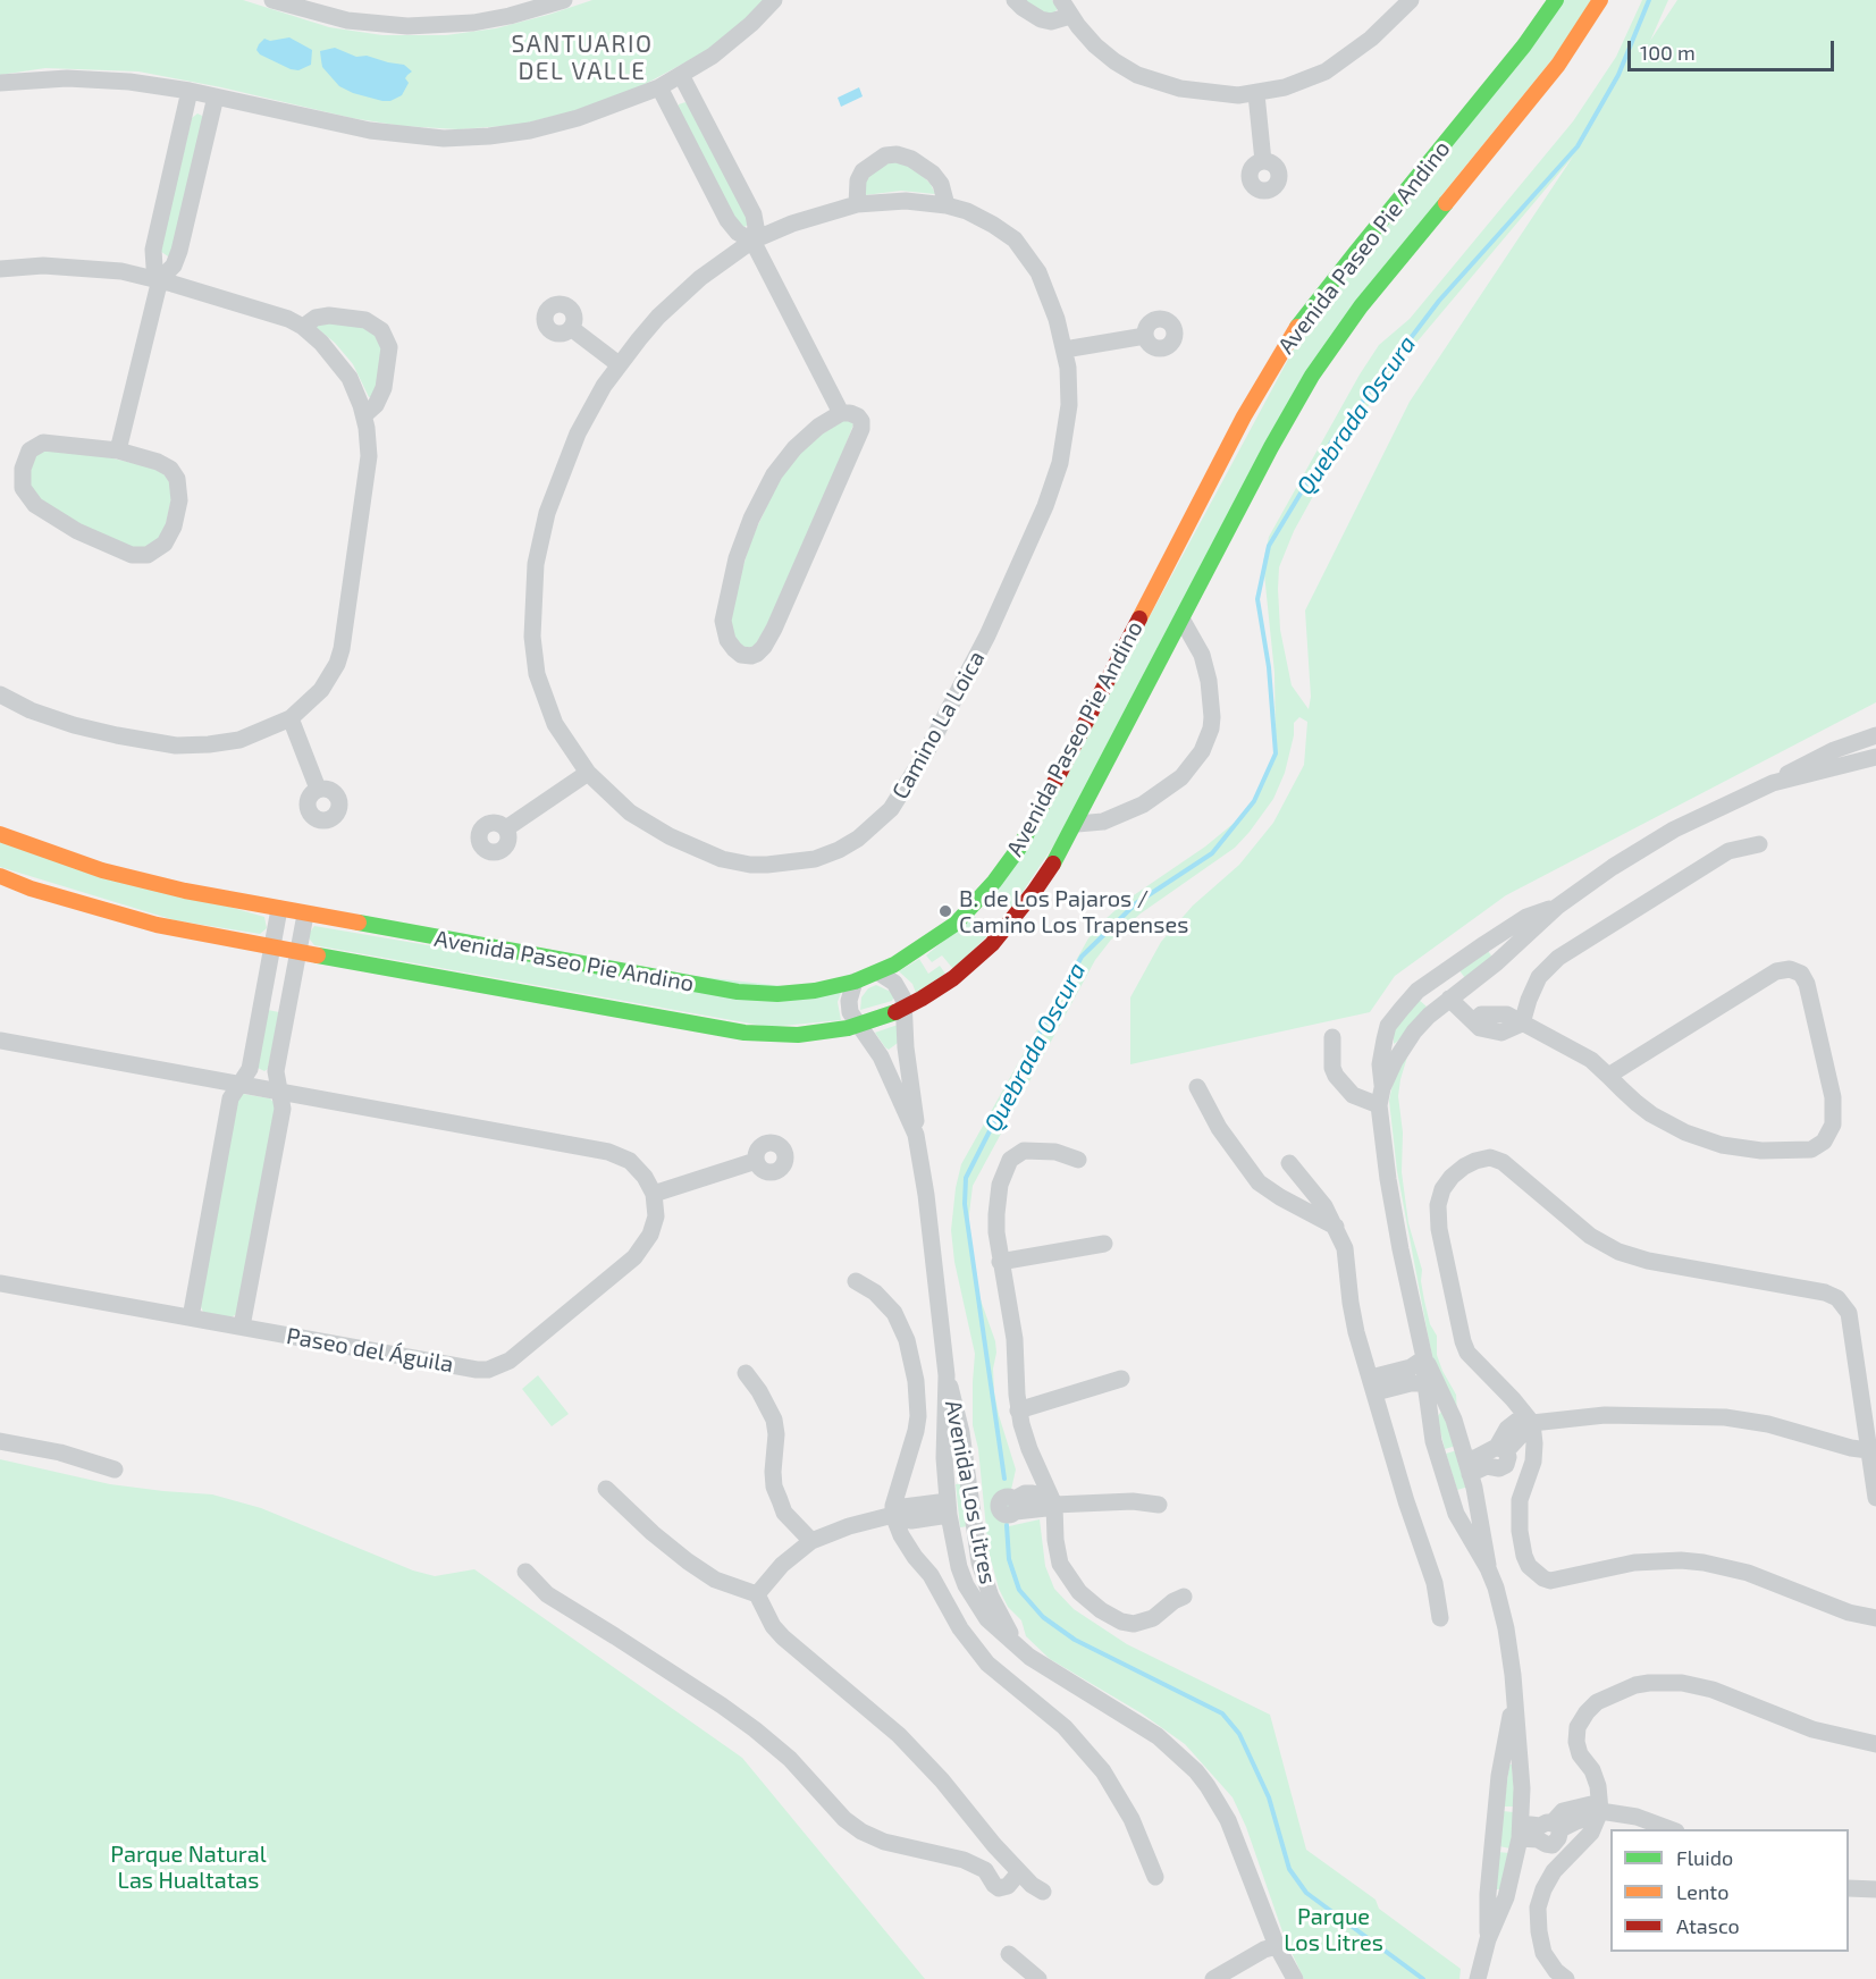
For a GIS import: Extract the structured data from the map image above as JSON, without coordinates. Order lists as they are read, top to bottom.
{
  "streets": {
    "main road": ["Avenida Paseo Pie Andino"],
    "street": ["Camino La Loica", "Paseo del Águila", "Avenida Los Litres"]
  },
  "crossings": [
    ["Avenida Paseo Pie Andino", "Avenida Los Litres"]
  ],
  "districts": ["SANTUARIO DEL VALLE"],
  "water": ["Quebrada Oscura"],
  "parks": ["Parque Natural Las Hualtatas", "Parque Los Litres"],
  "places": ["B. de Los Pajaros / Camino Los Trapenses"],
  "legend": ["Fluido", "Lento", "Atasco"],
  "scale_bar": "100 m"
}
